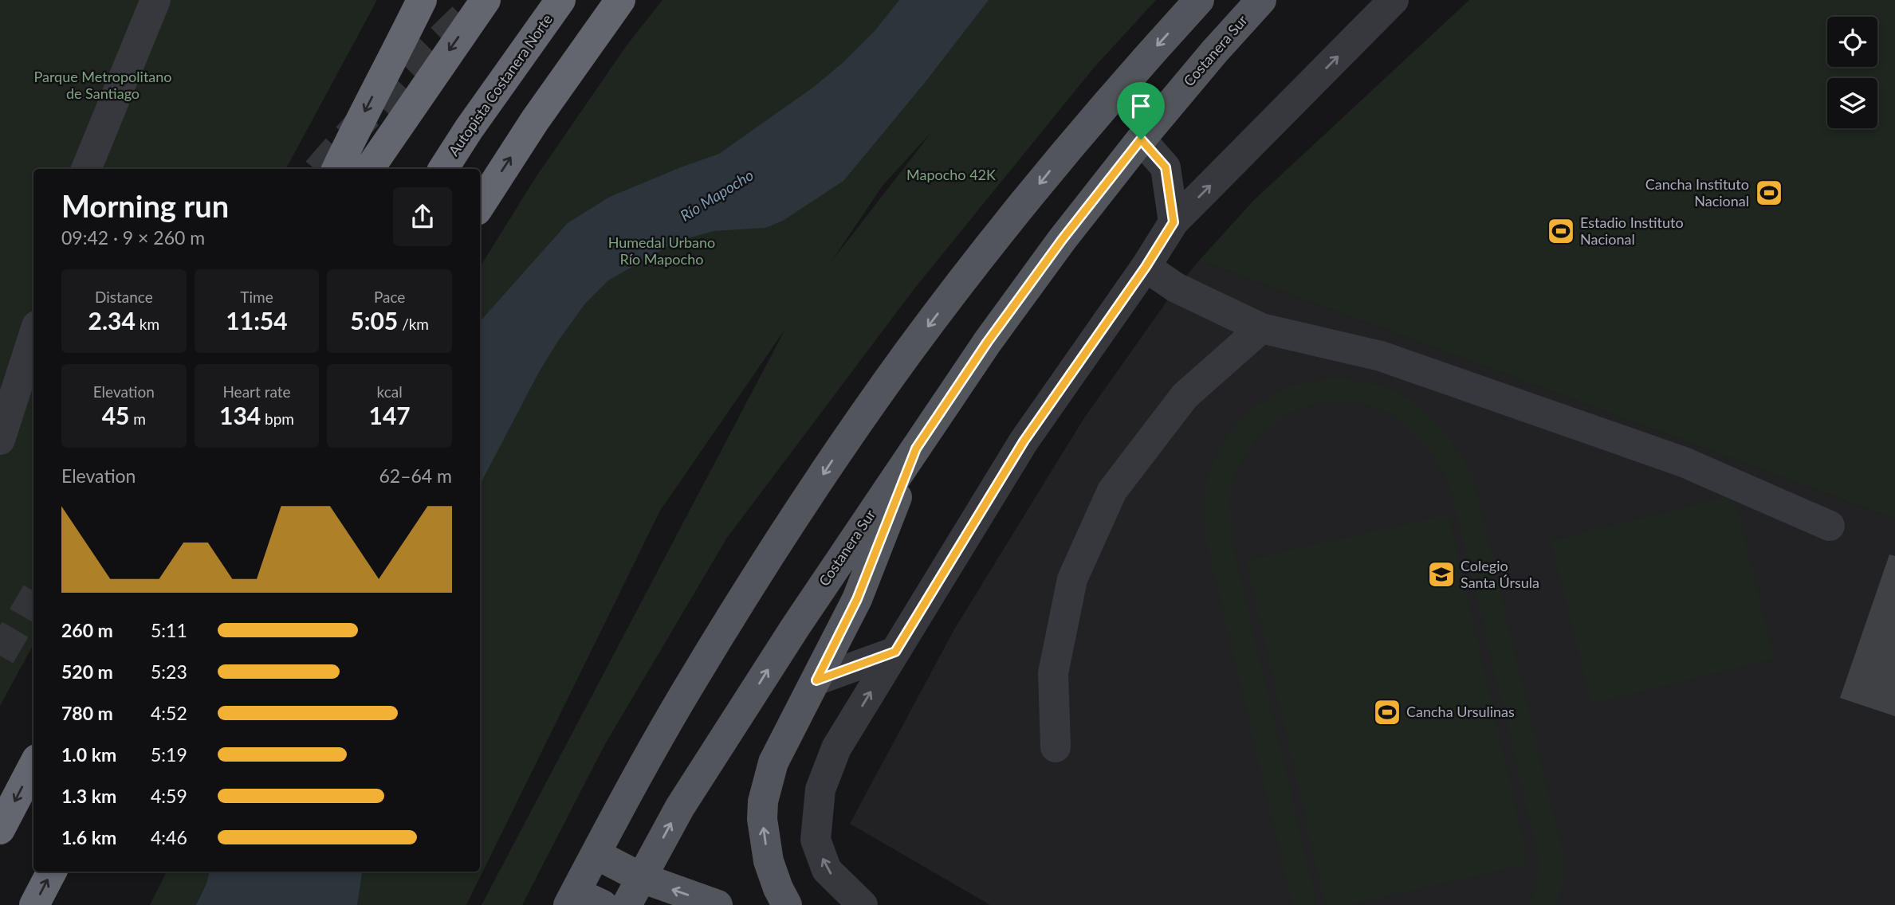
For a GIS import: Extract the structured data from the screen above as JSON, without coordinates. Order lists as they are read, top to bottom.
{
  "streets": {
    "highway": ["Autopista Costanera Norte"],
    "main road": ["Costanera Sur"]
  },
  "water": ["Río Mapocho"],
  "parks": ["Parque Metropolitano de Santiago", "Mapocho 42K", "Humedal Urbano Río Mapocho"],
  "places": {
    "sports": ["Cancha Instituto Nacional", "Estadio Instituto Nacional", "Cancha Ursulinas"],
    "school or university": ["Colegio Santa Úrsula"]
  },
  "page": {
    "heading": ["Morning run", "09:42 · 9 × 260 m"],
    "stats": [
      ["Distance", "2.34 km"],
      ["Time", "11:54"],
      ["Pace", "5:05 /km"],
      ["Elevation", "45 m"],
      ["Heart rate", "134 bpm"],
      ["kcal", "147"]
    ],
    "chart": ["Elevation", "62–64 m"],
    "list": [
      {
        "name": "260 m",
        "note": "5:11"
      },
      {
        "name": "520 m",
        "note": "5:23"
      },
      {
        "name": "780 m",
        "note": "4:52"
      },
      {
        "name": "1.0 km",
        "note": "5:19"
      },
      {
        "name": "1.3 km",
        "note": "4:59"
      },
      {
        "name": "1.6 km",
        "note": "4:46"
      }
    ]
  }
}
